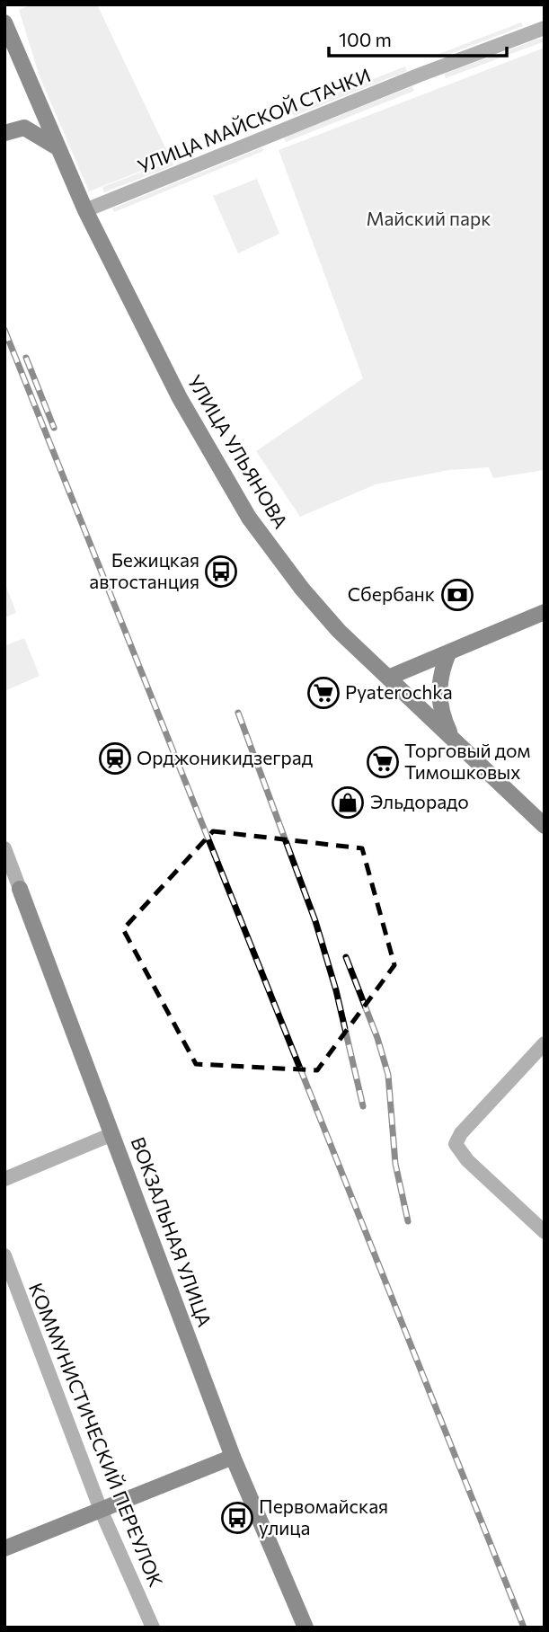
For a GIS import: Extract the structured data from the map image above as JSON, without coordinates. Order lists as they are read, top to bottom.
{
  "streets": {
    "main road": ["УЛИЦА УЛЬЯНОВА", "ВОКЗАЛЬНАЯ УЛИЦА"],
    "street": ["УЛИЦА МАЙСКОЙ СТАЧКИ", "КОММУНИСТИЧЕСКИЙ ПЕРЕУЛОК"]
  },
  "crossings": [
    ["УЛИЦА МАЙСКОЙ СТАЧКИ", "УЛИЦА УЛЬЯНОВА"]
  ],
  "parks": ["Майский парк"],
  "places": {
    "bus stop": ["Бежицкая автостанция", "Первомайская улица"],
    "bank": ["Сбербанк"],
    "supermarket": ["Pyaterochka", "Торговый дом Тимошковых"],
    "station": ["Орджоникидзеград"],
    "shop": ["Эльдорадо"]
  },
  "scale_bar": "100 m"
}
